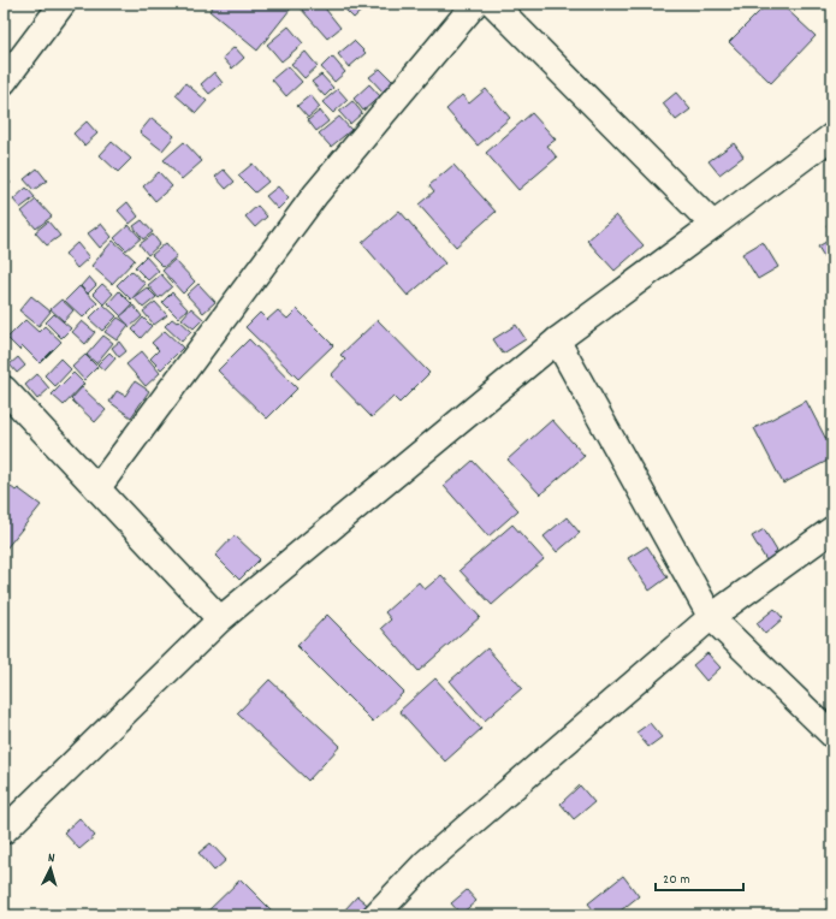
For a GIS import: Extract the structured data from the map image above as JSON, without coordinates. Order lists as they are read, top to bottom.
{
  "scale_bar": "20 m",
  "north": "top"
}
